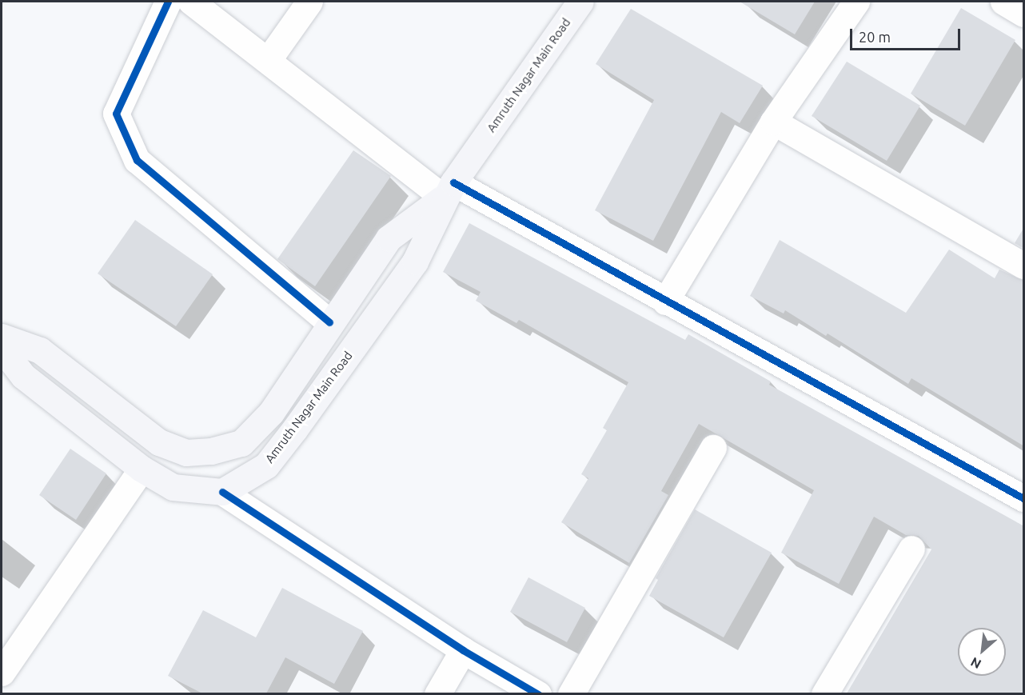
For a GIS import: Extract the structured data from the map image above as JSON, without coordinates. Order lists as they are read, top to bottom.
{
  "streets": {
    "main road": ["Amruth Nagar Main Road"]
  },
  "scale_bar": "20 m",
  "north": "bottom left"
}
